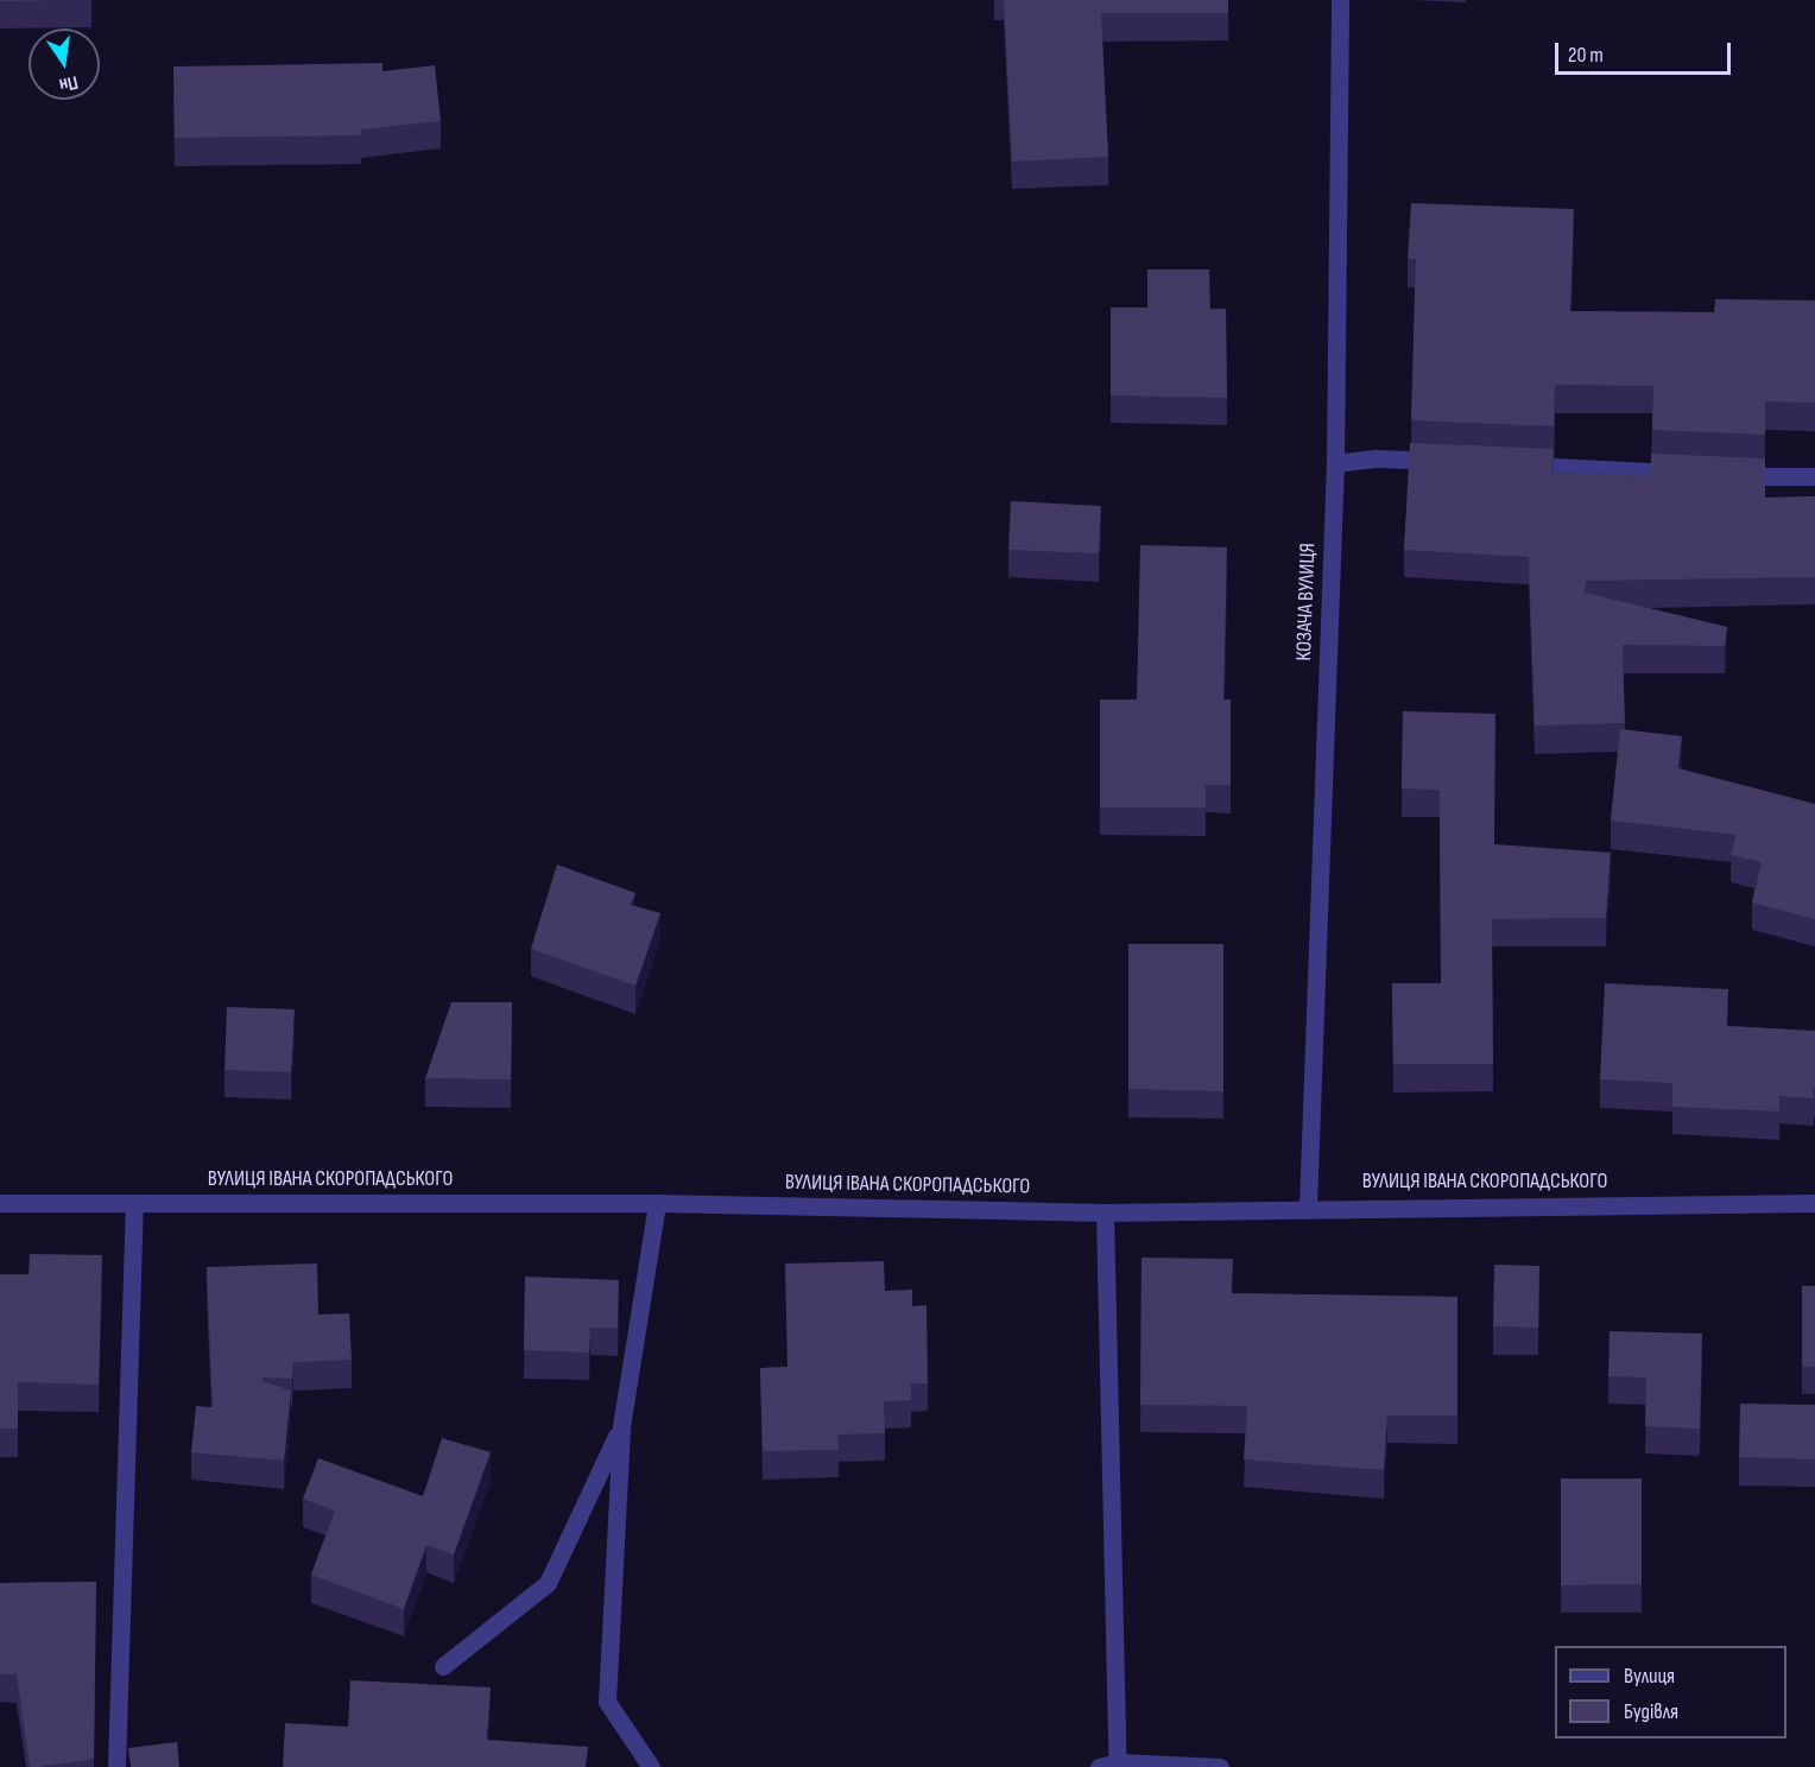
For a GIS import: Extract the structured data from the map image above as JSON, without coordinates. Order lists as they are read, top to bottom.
{
  "streets": {
    "street": ["КОЗАЧА ВУЛИЦЯ", "ВУЛИЦЯ ІВАНА СКОРОПАДСЬКОГО"]
  },
  "crossings": [
    ["КОЗАЧА ВУЛИЦЯ", "ВУЛИЦЯ ІВАНА СКОРОПАДСЬКОГО"]
  ],
  "legend": ["Вулиця", "Будівля"],
  "scale_bar": "20 m",
  "north": "bottom"
}
